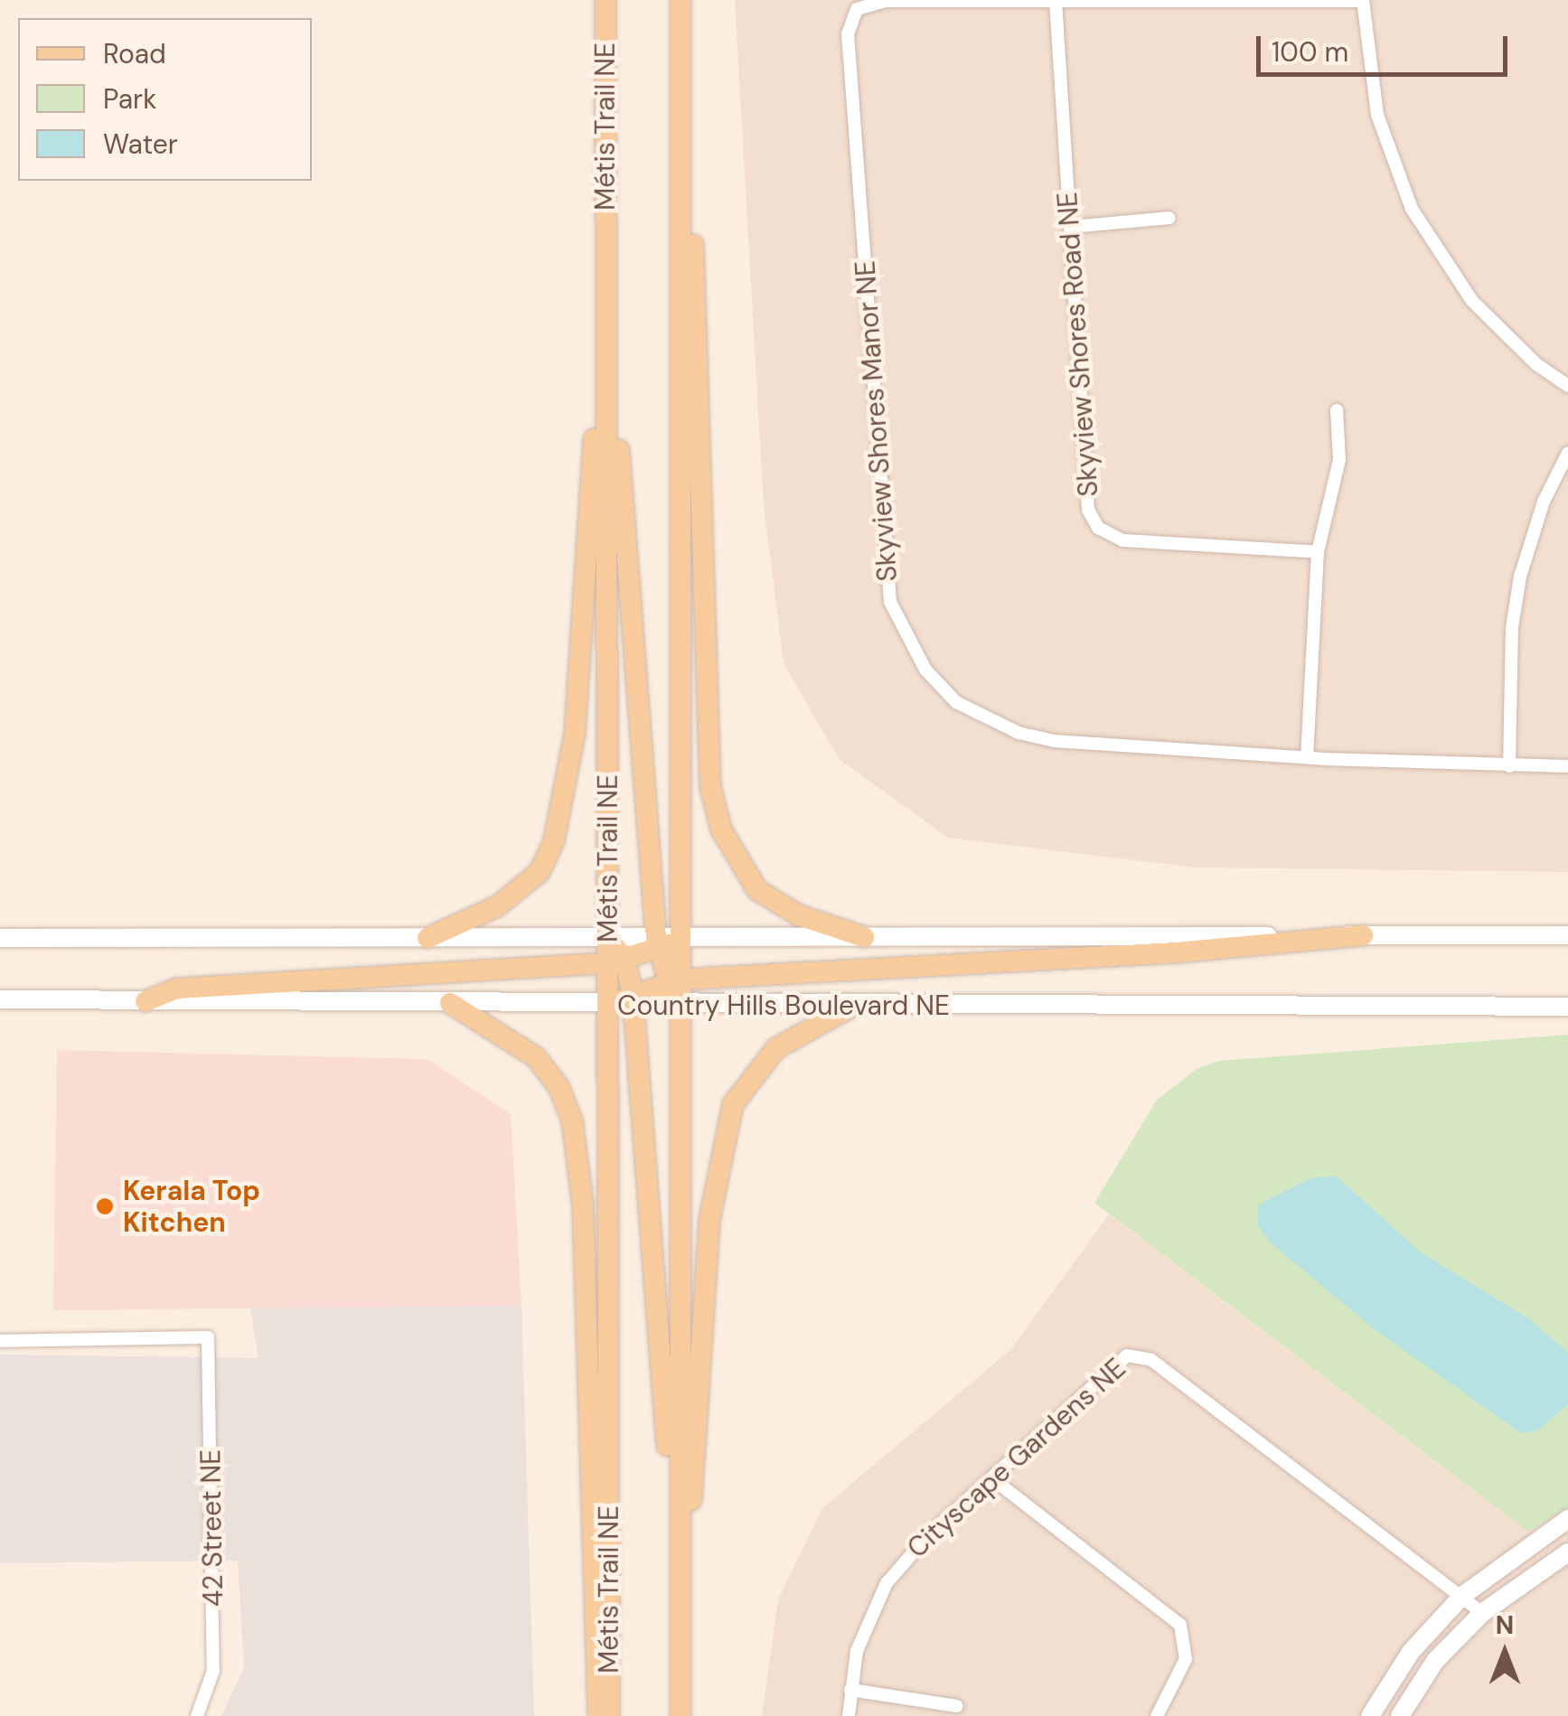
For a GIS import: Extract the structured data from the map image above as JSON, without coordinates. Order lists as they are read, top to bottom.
{
  "streets": {
    "main road": ["Métis Trail NE", "Country Hills Boulevard NE"],
    "street": [
      "Skyview Shores Road NE",
      "Skyview Shores Manor NE",
      "Cityscape Gardens NE",
      "42 Street NE"
    ]
  },
  "crossings": [
    ["Métis Trail NE", "Country Hills Boulevard NE"],
    ["Skyview Shores Road NE", "Skyview Shores Manor NE"]
  ],
  "places": ["Kerala Top Kitchen"],
  "legend": ["Road", "Park", "Water"],
  "scale_bar": "100 m",
  "north": "top"
}
